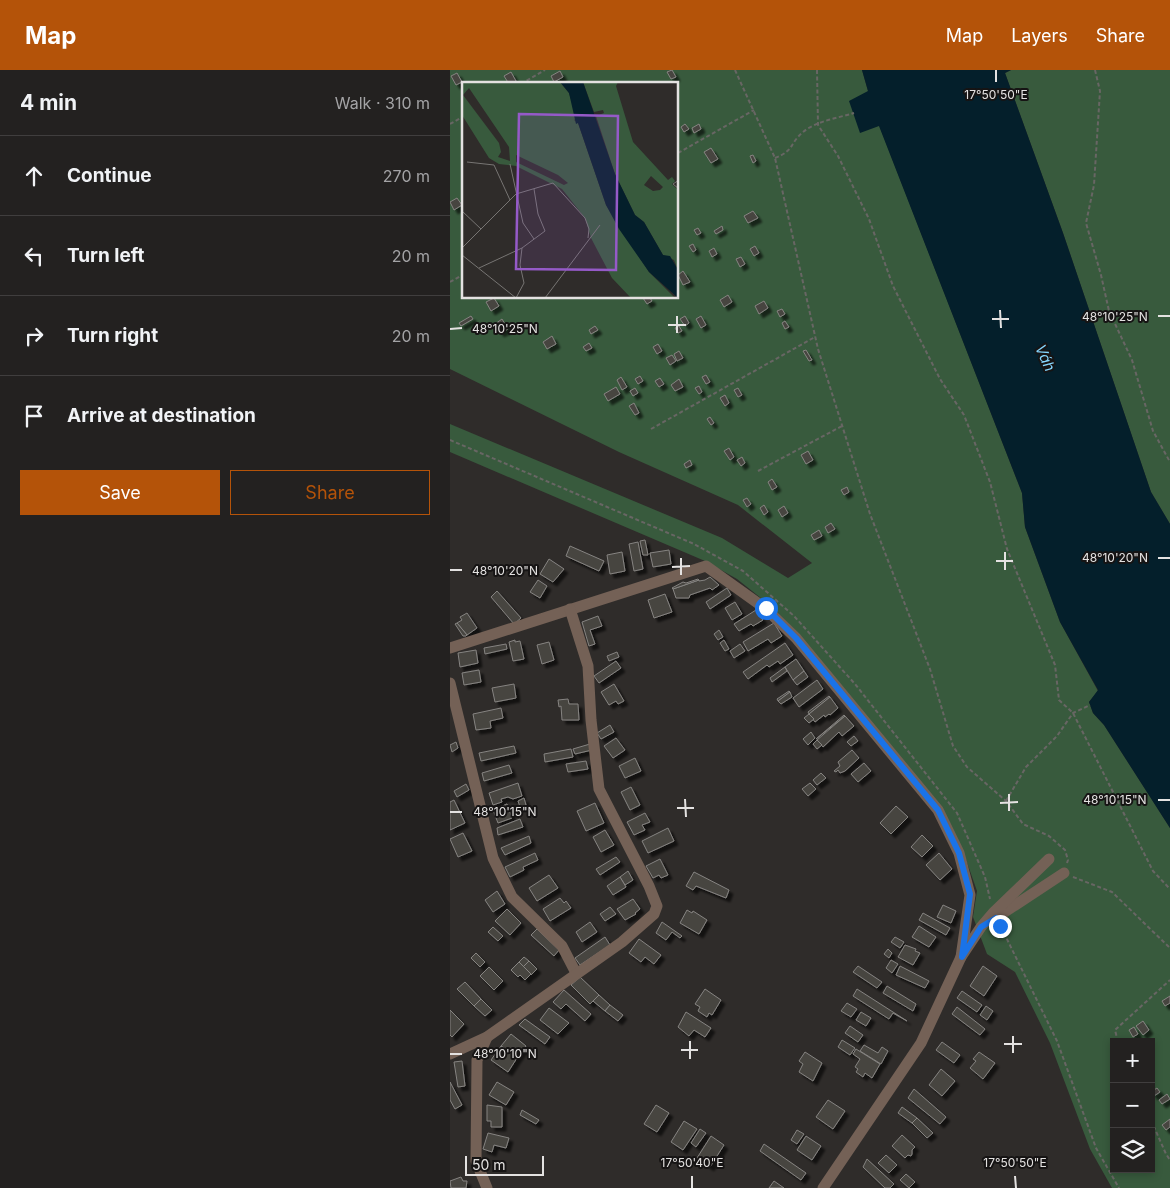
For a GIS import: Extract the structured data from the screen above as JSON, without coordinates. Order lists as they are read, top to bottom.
{
  "water": ["Váh"],
  "scale_bar": "50 m",
  "page": {
    "header": "Map",
    "nav": ["Map", "Layers", "Share"],
    "heading": ["4 min", "Walk · 310 m"],
    "list": [
      ["Continue", "270 m"],
      ["Turn left", "20 m"],
      ["Turn right", "20 m"],
      "Arrive at destination"
    ],
    "buttons": ["Save", "Share"],
    "map_buttons": ["+", "−"],
    "scale": "50 m"
  },
  "coordinates": [
    "17°50'50\"E",
    "48°10'25\"N",
    "48°10'20\"N",
    "48°10'15\"N",
    "48°10'10\"N",
    "17°50'40\"E"
  ]
}
